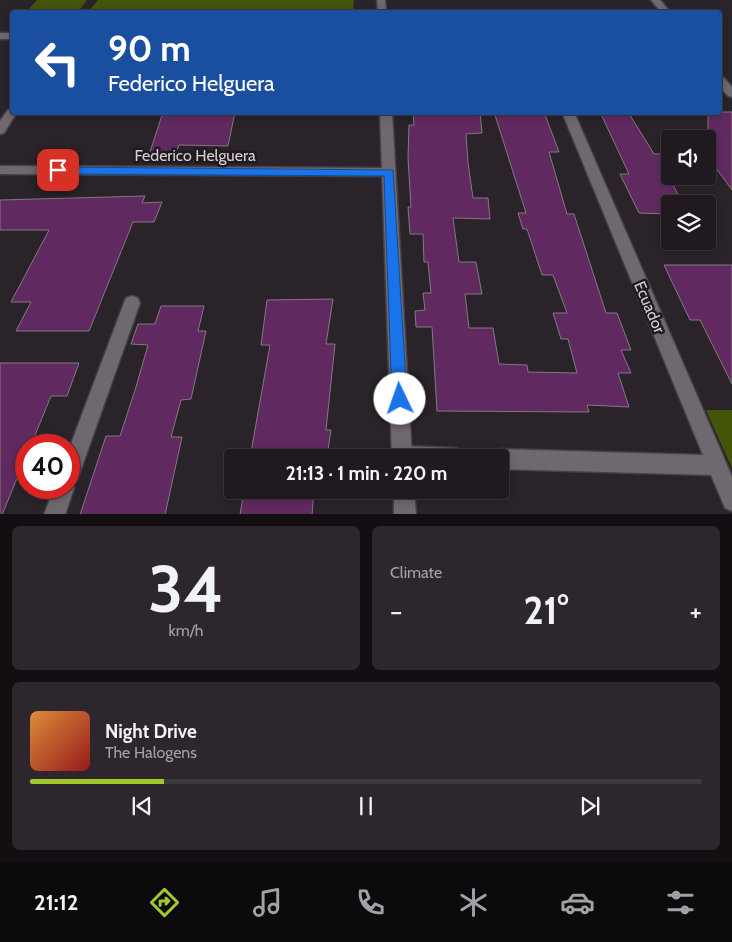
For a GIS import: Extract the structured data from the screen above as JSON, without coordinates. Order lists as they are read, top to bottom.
{
  "streets": {
    "street": ["Federico Helguera", "Ecuador"]
  },
  "page": {
    "turn": ["90 m", "Federico Helguera"],
    "limit": "40",
    "trip": "21:13 · 1 min · 220 m",
    "tile": [
      ["34", "km/h"],
      "Climate"
    ],
    "heat": ["−", "21°", "+"],
    "song": ["Night Drive", "The Halogens"],
    "tabs": "21:12"
  }
}
